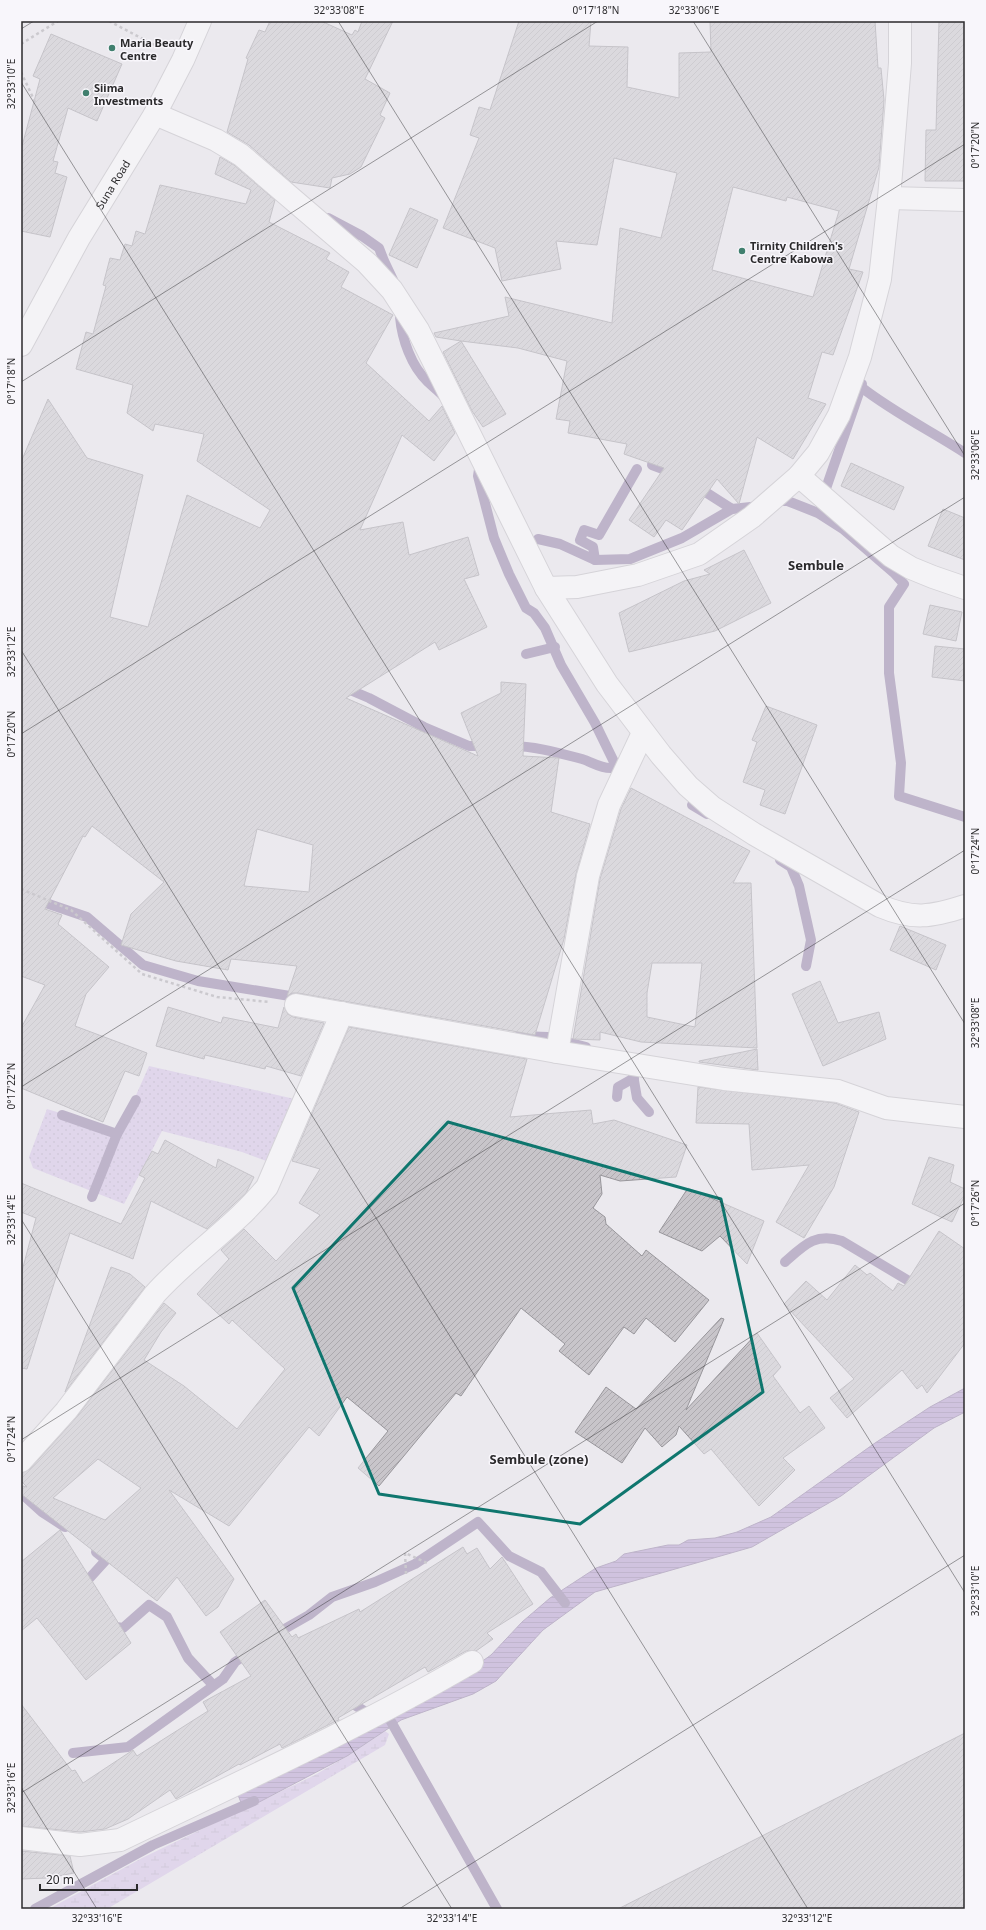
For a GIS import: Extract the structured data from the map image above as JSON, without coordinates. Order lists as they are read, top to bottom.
{
  "streets": {
    "street": ["Suna Road"]
  },
  "districts": ["Sembule", "Sembule (zone)"],
  "places": ["Maria Beauty Centre", "Siima Investments", "Tirnity Children's Centre Kabowa"],
  "scale_bar": "20 m",
  "coordinates": [
    "32°33'08\"E",
    "0°17'18\"N",
    "32°33'06\"E",
    "32°33'10\"E",
    "0°17'20\"N",
    "32°33'12\"E",
    "0°17'24\"N",
    "0°17'22\"N",
    "0°17'26\"N",
    "32°33'14\"E",
    "32°33'16\"E"
  ]
}
